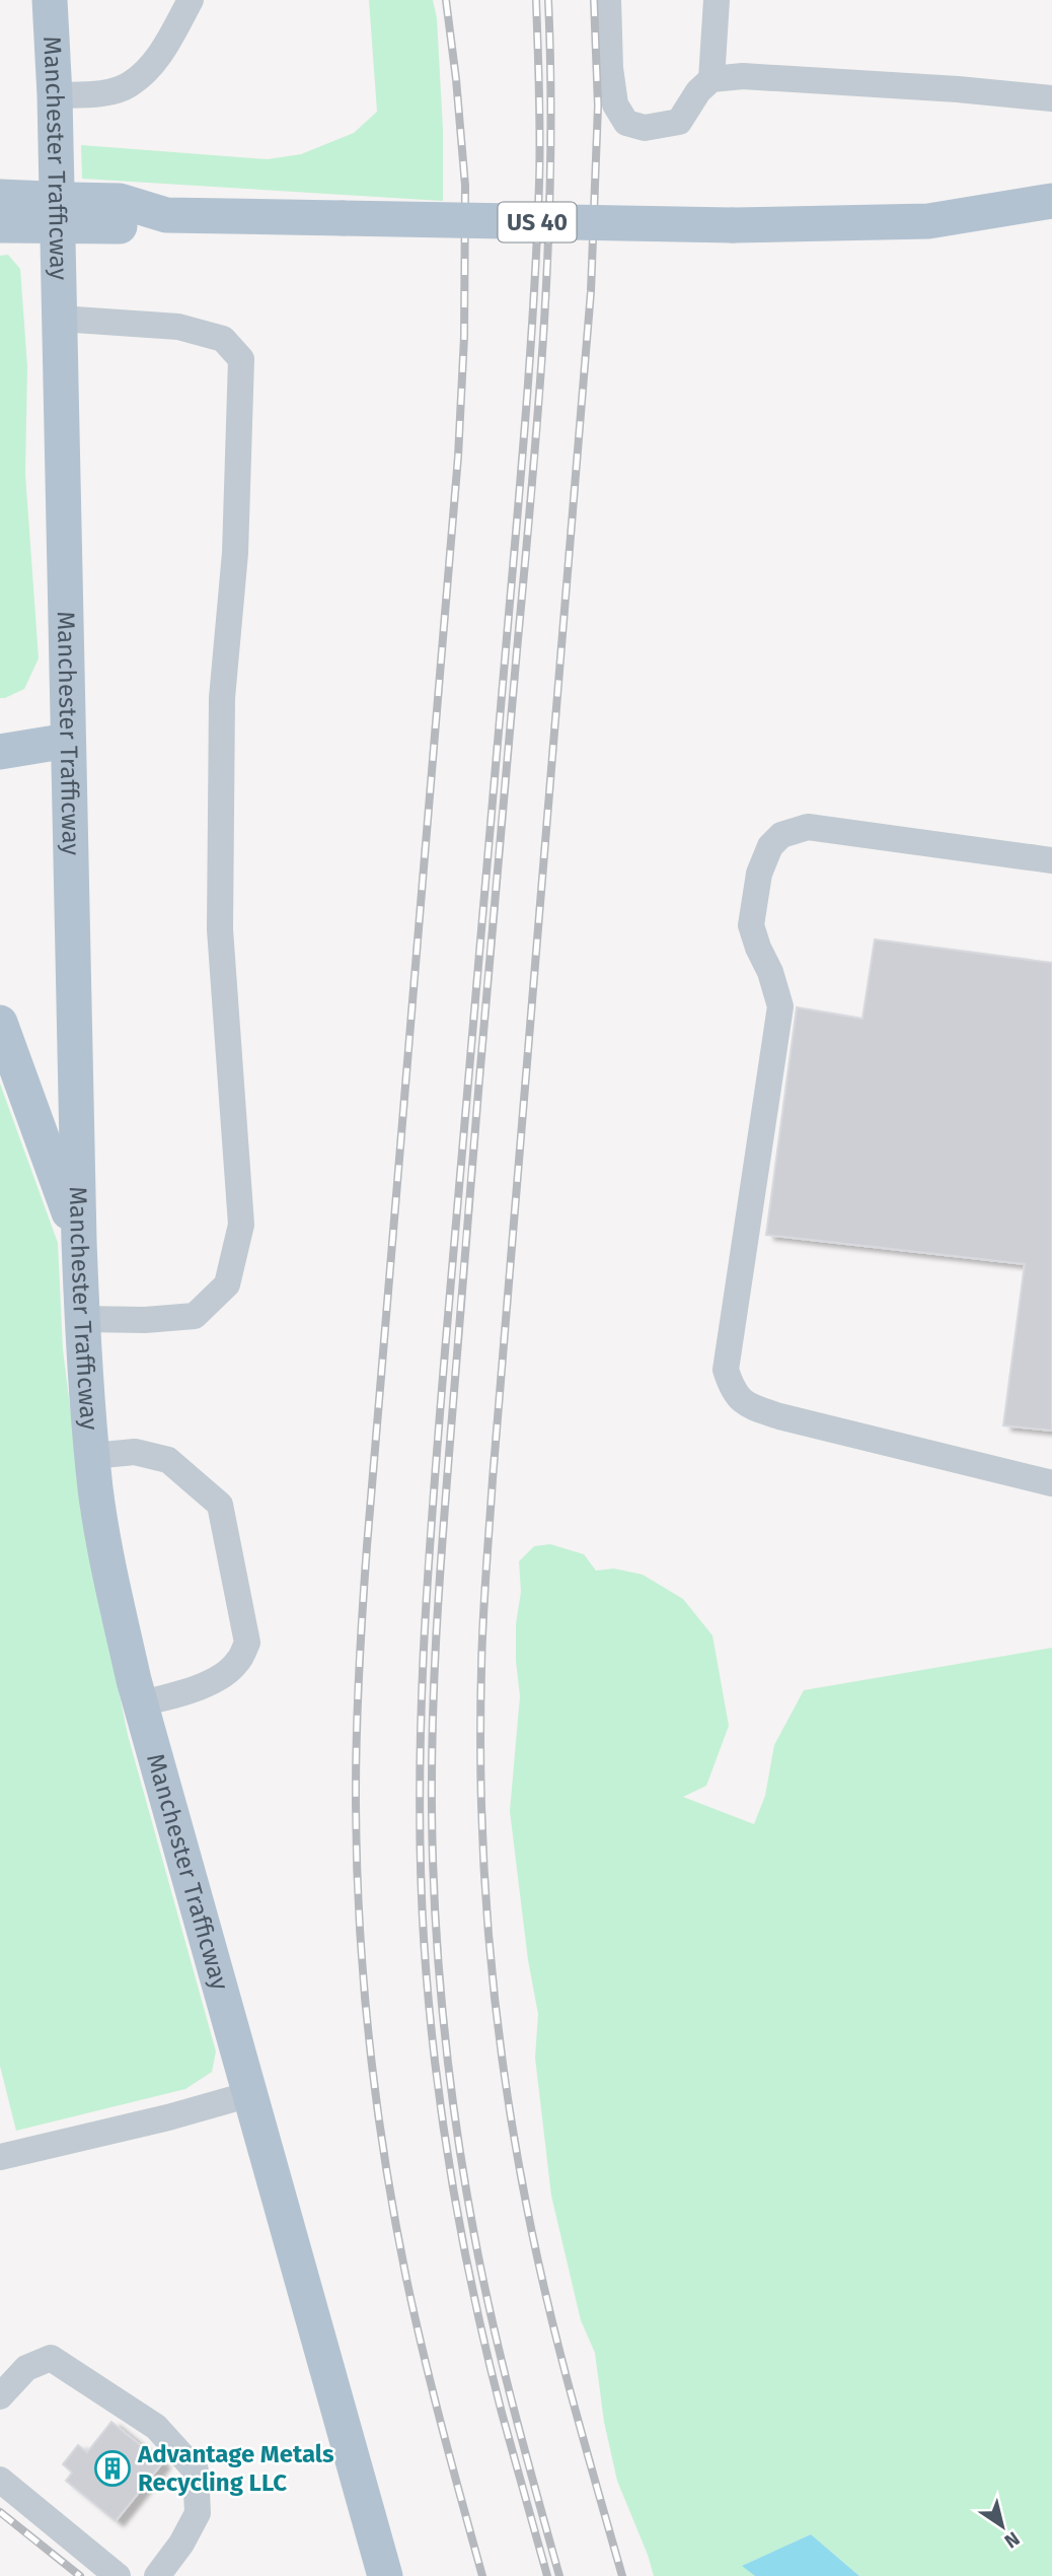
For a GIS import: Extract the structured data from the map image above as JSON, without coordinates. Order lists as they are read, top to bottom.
{
  "streets": {
    "main road": ["Manchester Trafficway", "US 40"]
  },
  "places": {
    "building": ["Advantage Metals Recycling LLC"]
  },
  "north": "bottom right"
}
